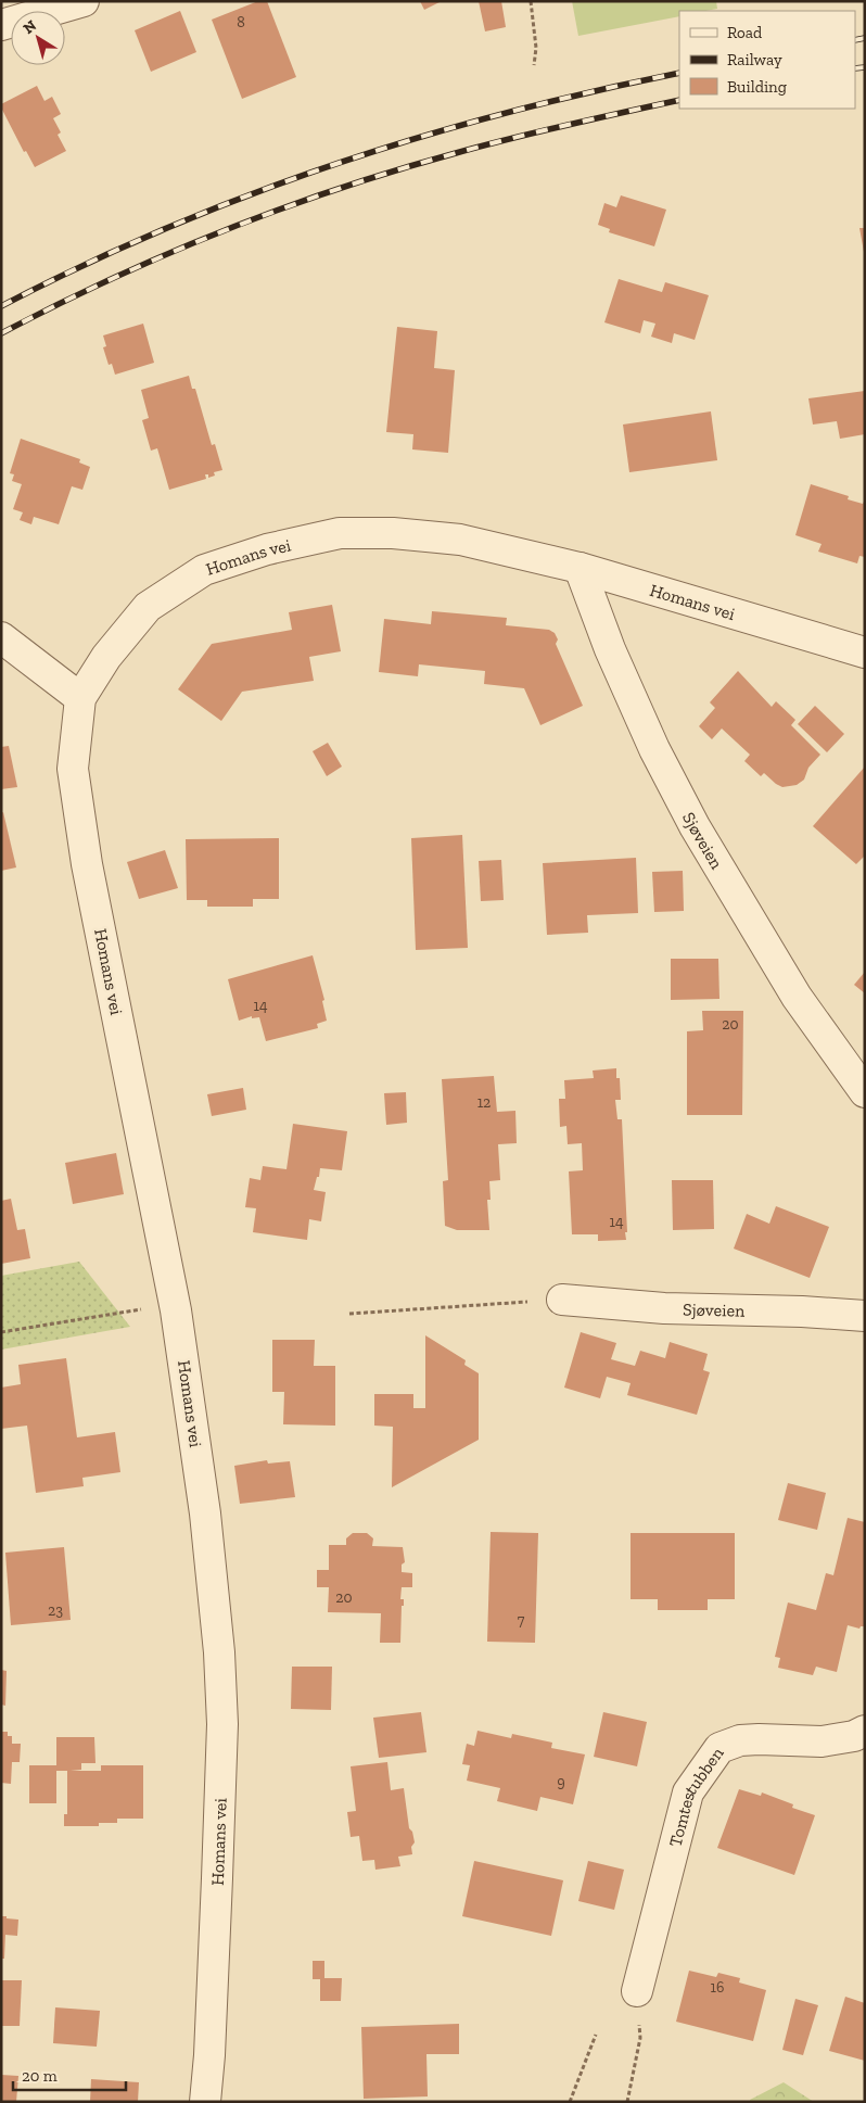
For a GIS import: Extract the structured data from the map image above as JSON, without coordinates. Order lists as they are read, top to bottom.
{
  "streets": {
    "street": ["Homans vei", "Sjøveien", "Tomtestubben"]
  },
  "crossings": [
    ["Homans vei", "Sjøveien"]
  ],
  "house_numbers": [
    "8",
    "14",
    "20",
    "12",
    "14",
    "20",
    "23",
    "7",
    "9",
    "16"
  ],
  "legend": ["Road", "Railway", "Building"],
  "scale_bar": "20 m",
  "north": "top left"
}
